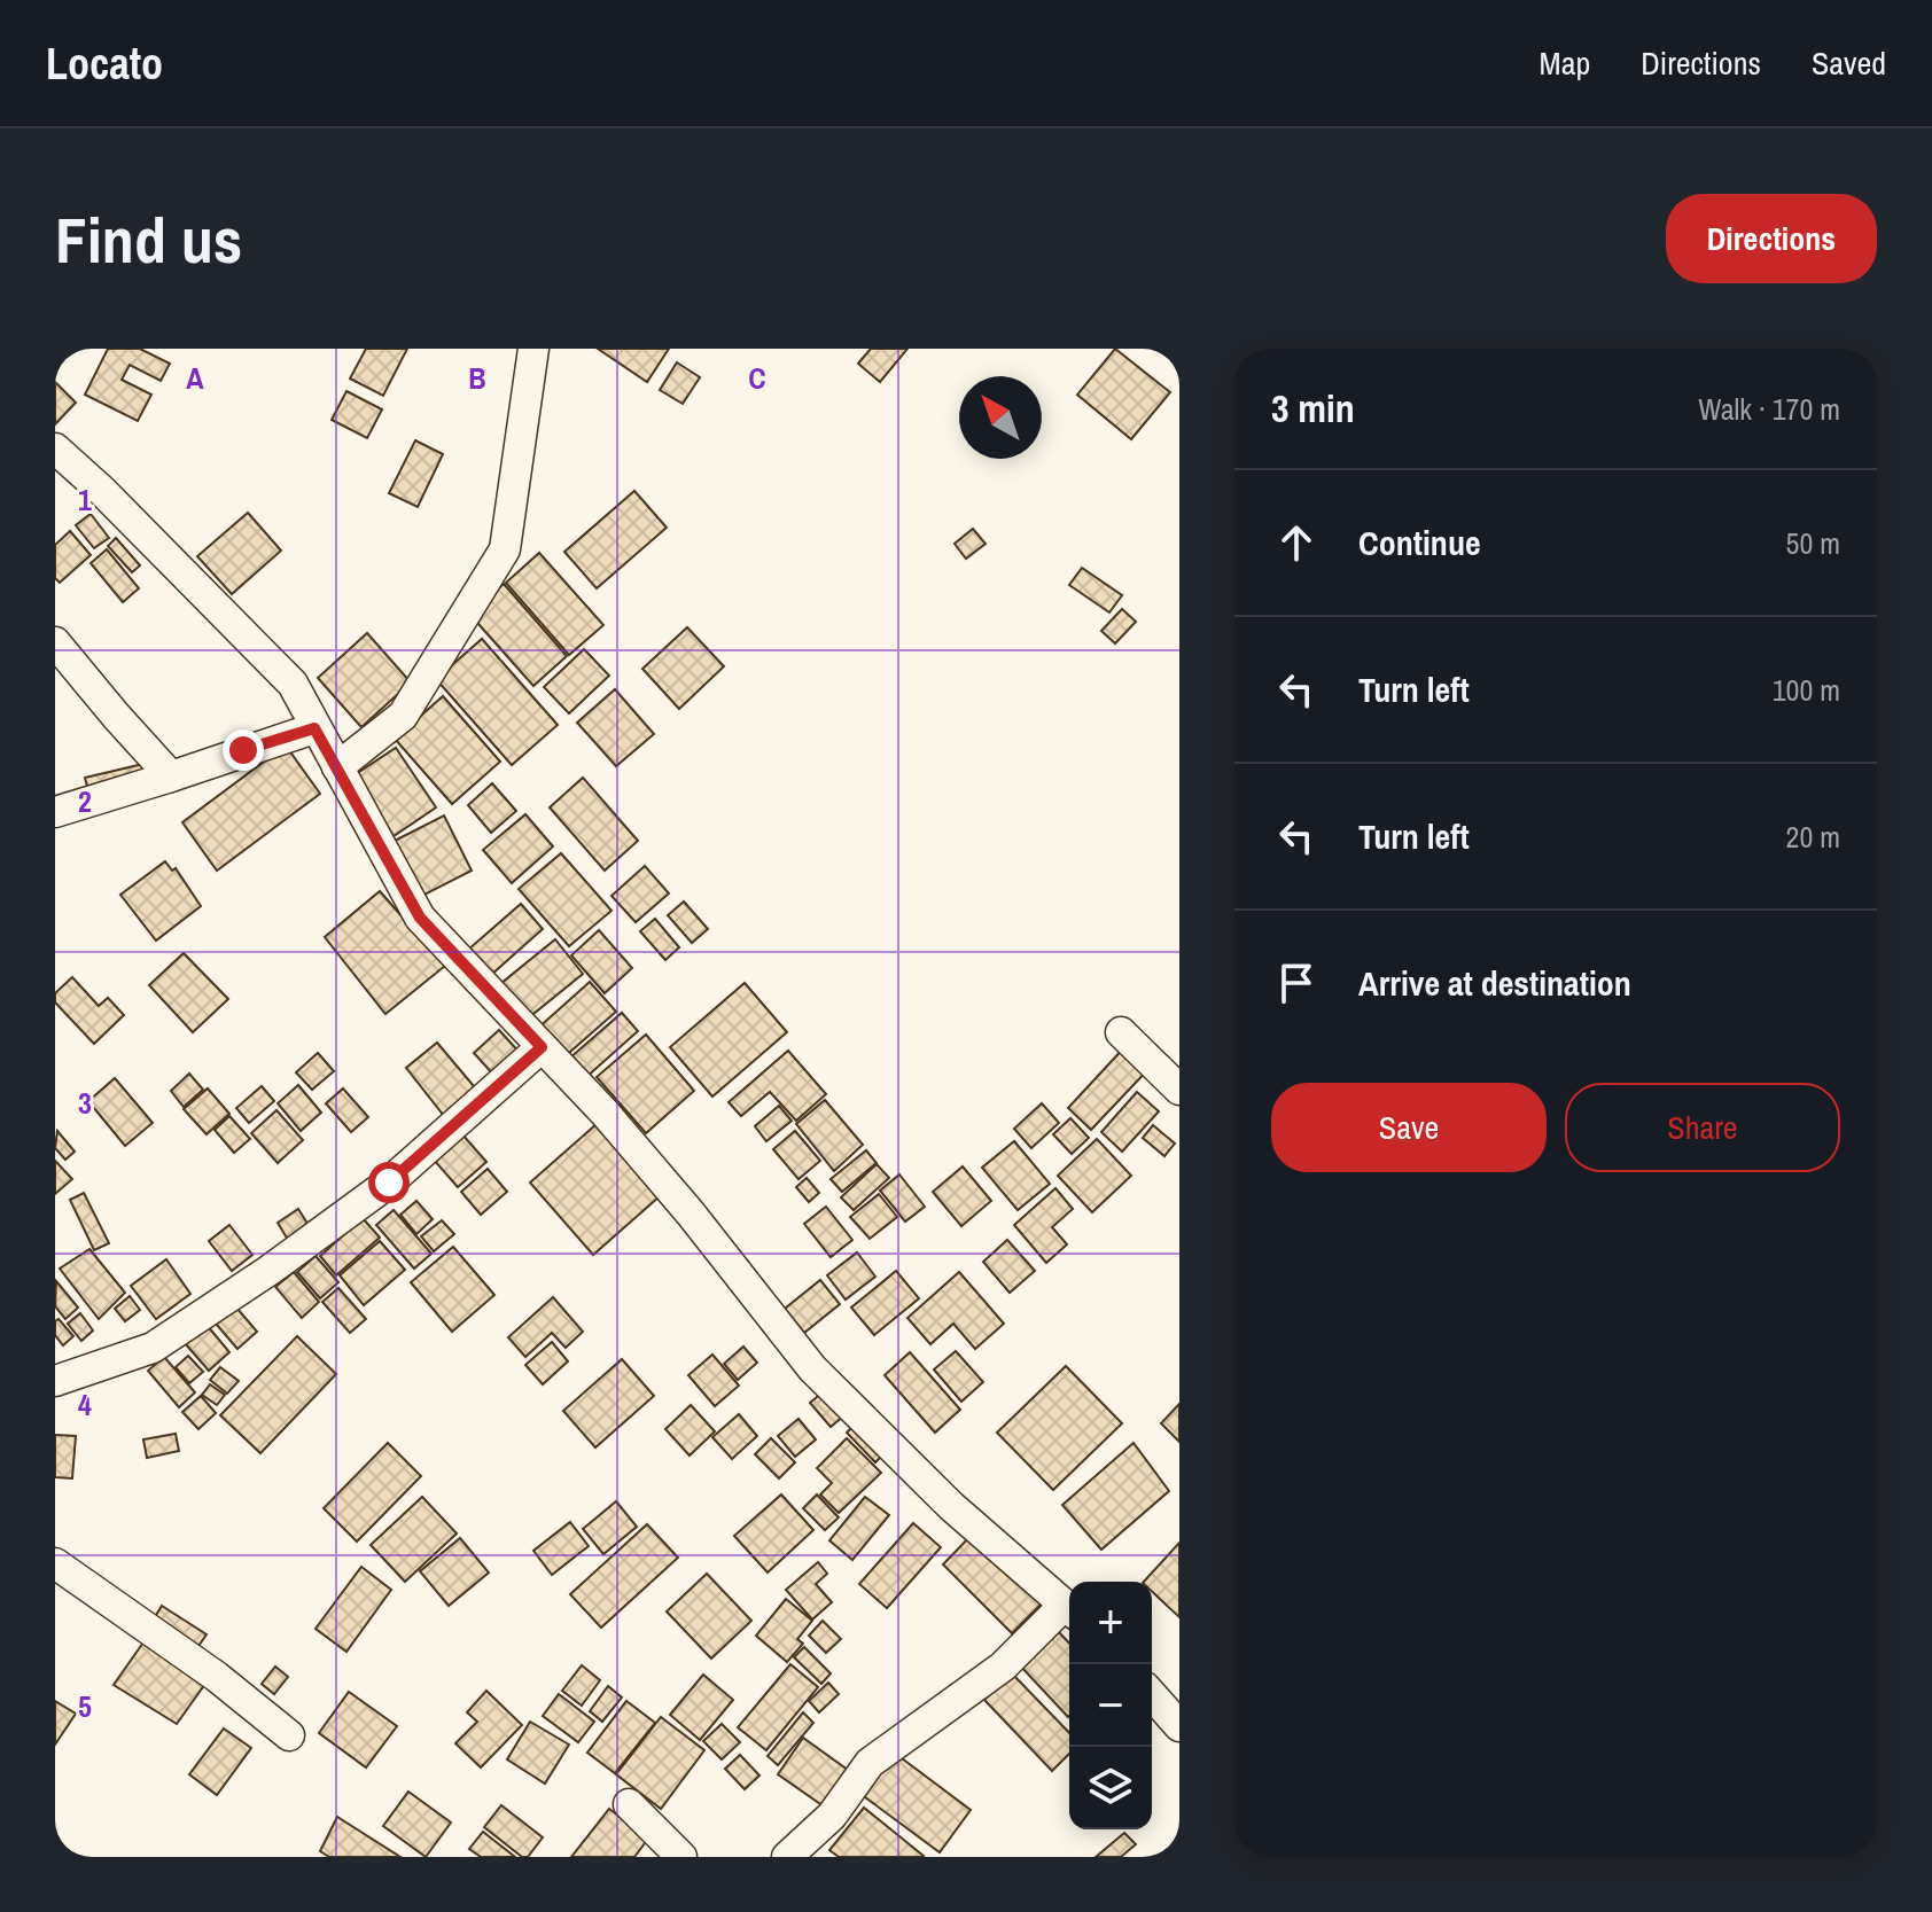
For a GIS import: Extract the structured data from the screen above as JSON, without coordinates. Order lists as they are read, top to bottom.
{
  "north": "top left",
  "page": {
    "header": "Locato",
    "nav": ["Map", "Directions", "Saved"],
    "buttons": [
      "Directions",
      ["Save", "Share"]
    ],
    "title": "Find us",
    "heading": ["3 min", "Walk · 170 m"],
    "list": [
      ["Continue", "50 m"],
      ["Turn left", "100 m"],
      ["Turn left", "20 m"],
      "Arrive at destination"
    ],
    "map_buttons": ["+", "−"]
  },
  "grid": {
    "columns": ["A", "B", "C"],
    "rows": [
      "1",
      "2",
      "3",
      "4",
      "5"
    ]
  }
}
